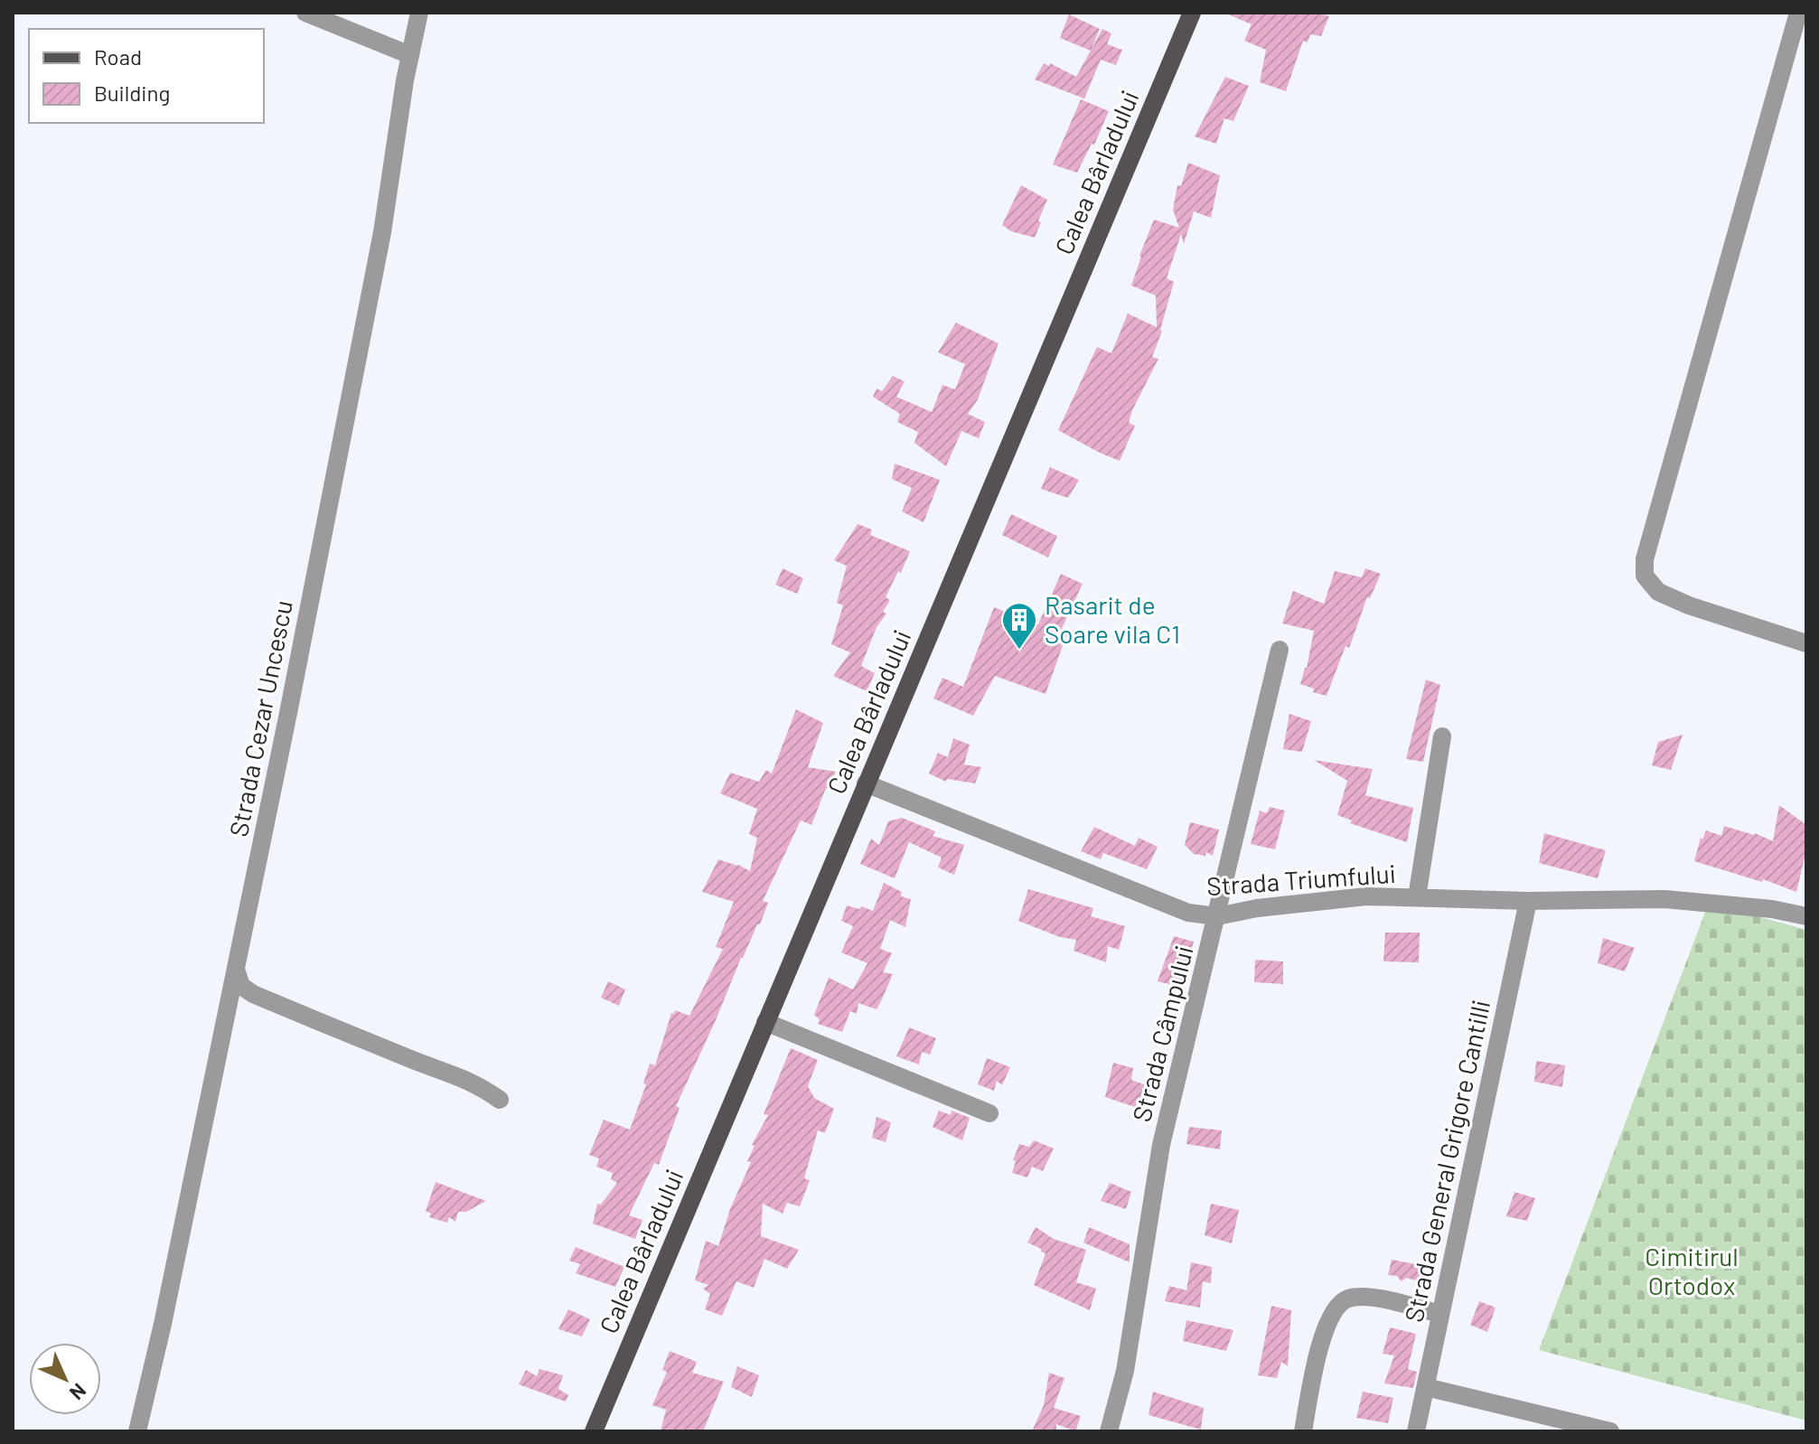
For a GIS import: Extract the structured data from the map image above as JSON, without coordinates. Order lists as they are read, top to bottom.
{
  "streets": {
    "main road": ["Calea Bârladului"],
    "street": [
      "Strada Cezar Uncescu",
      "Strada Triumfului",
      "Strada Câmpului",
      "Strada General Grigore Cantilli"
    ]
  },
  "crossings": [
    ["Calea Bârladului", "Strada Triumfului"],
    ["Strada Triumfului", "Strada Câmpului"],
    ["Strada Triumfului", "Strada General Grigore Cantilli"]
  ],
  "parks": ["Cimitirul Ortodox"],
  "places": {
    "building": ["Rasarit de Soare vila C1"]
  },
  "legend": ["Road", "Building"],
  "north": "bottom right"
}
